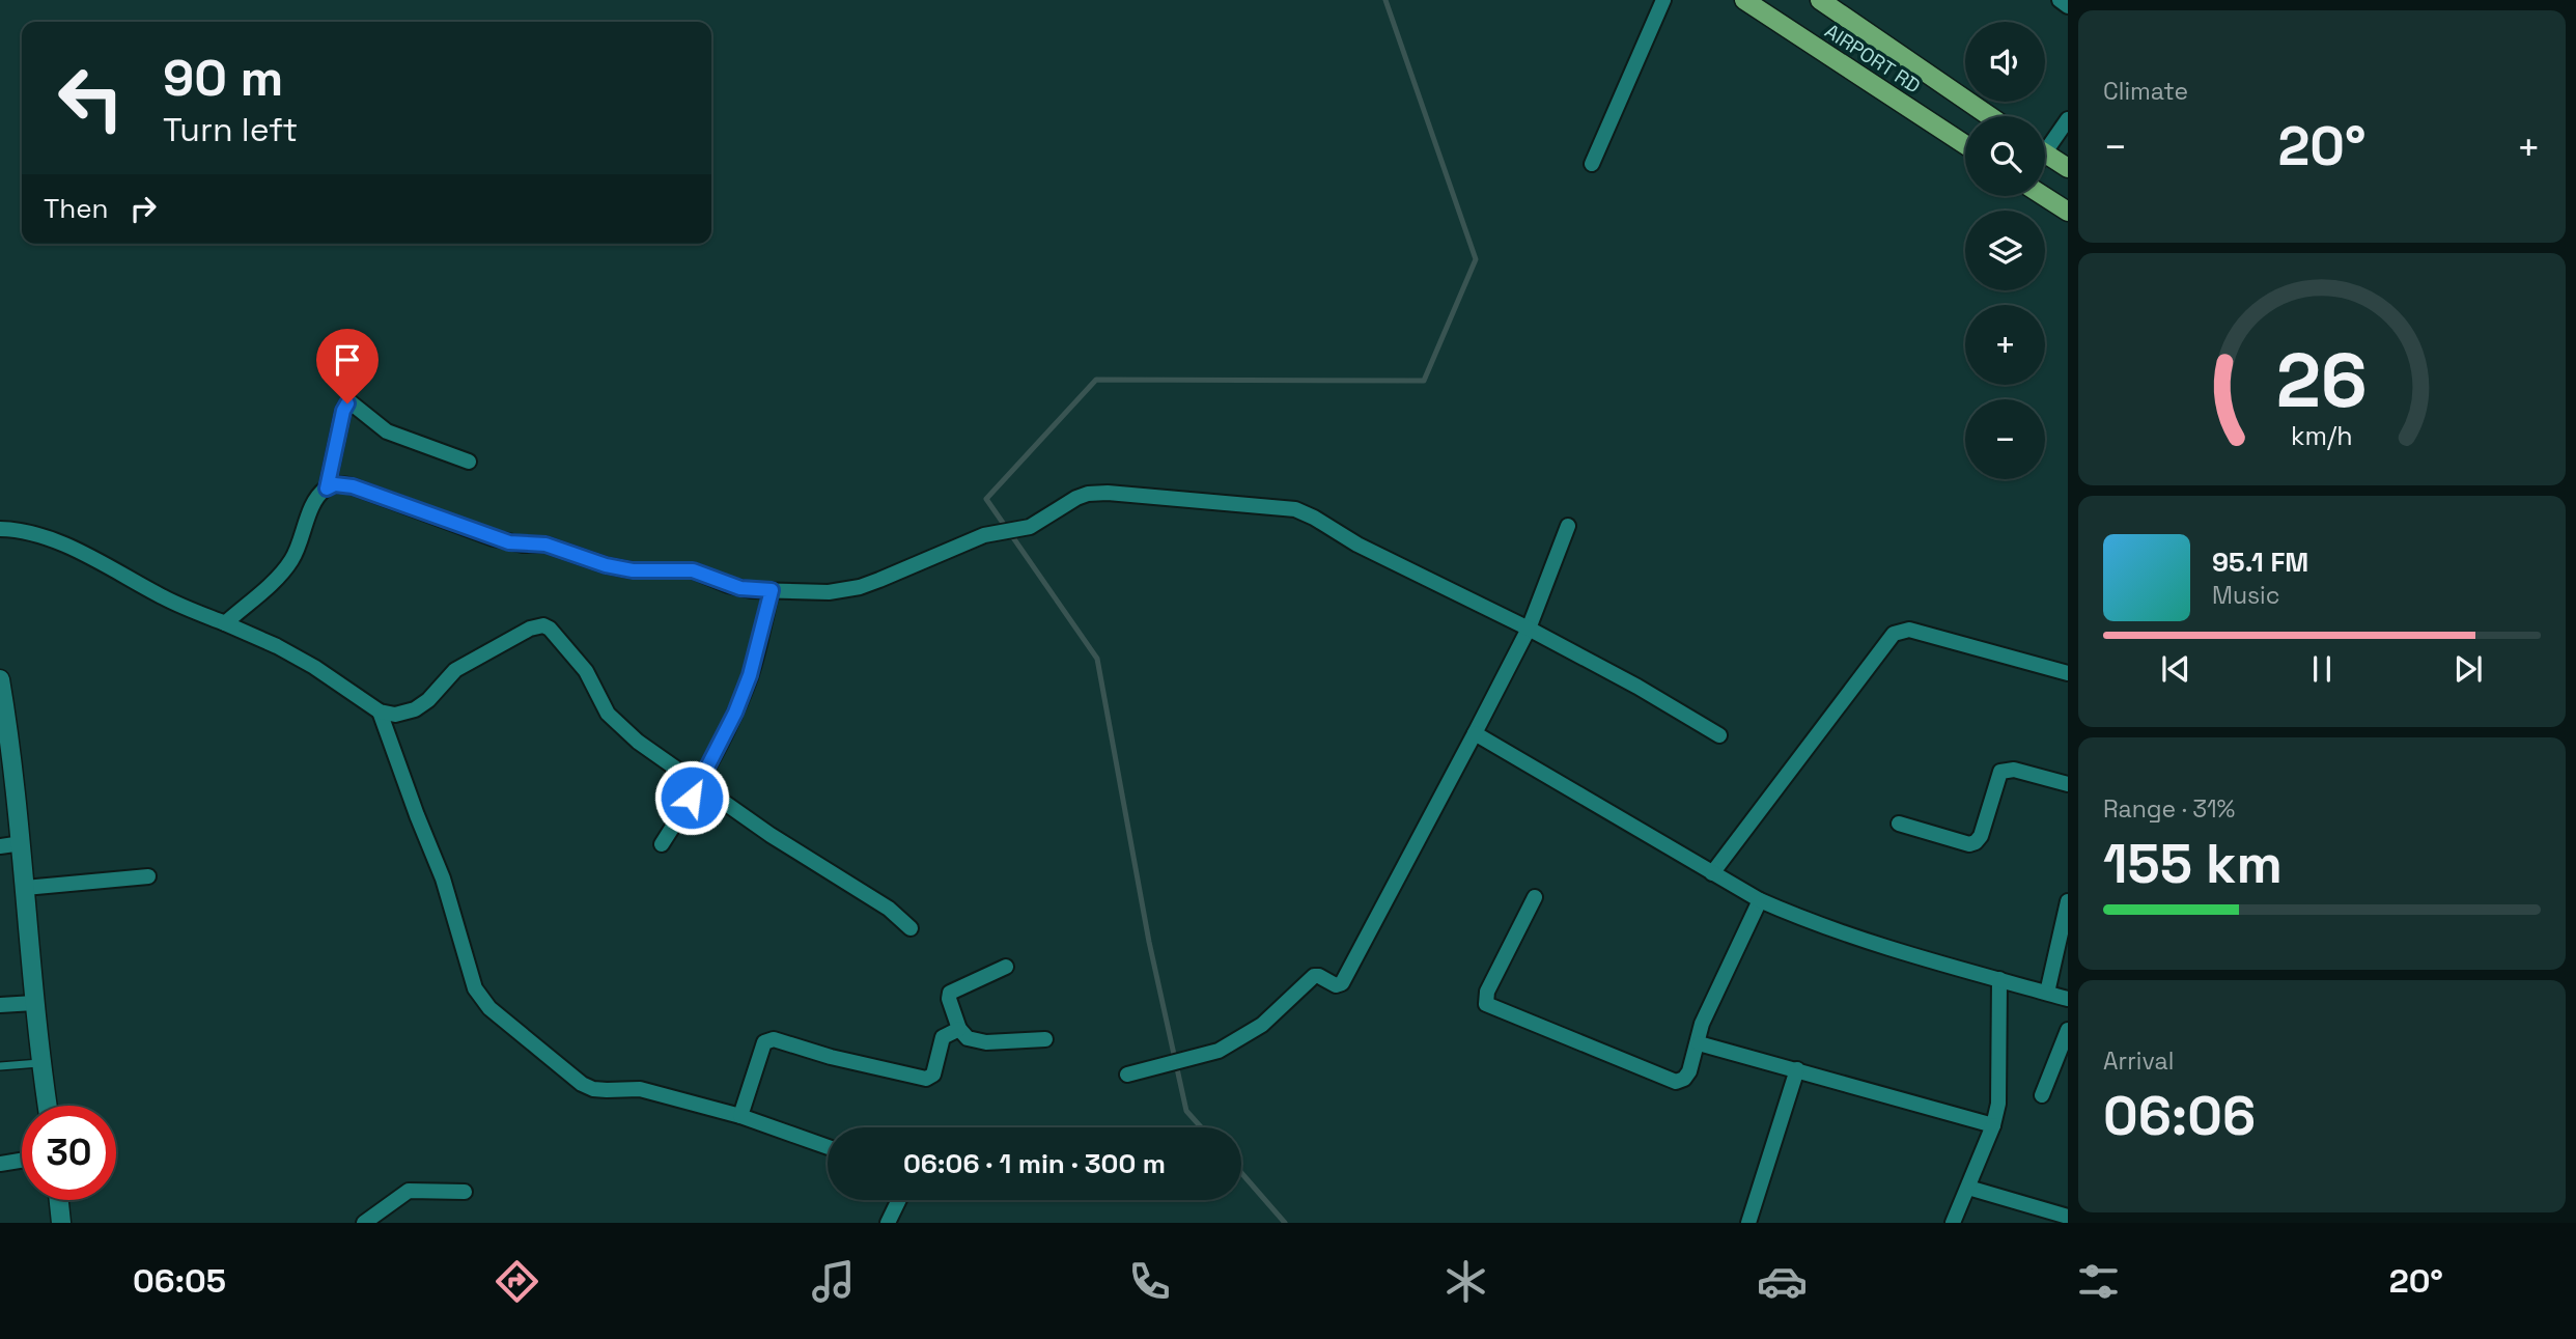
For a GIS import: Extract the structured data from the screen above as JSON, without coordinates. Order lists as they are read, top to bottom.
{
  "streets": {
    "main road": ["AIRPORT RD"]
  },
  "page": {
    "tile": [
      "Climate",
      ["Range · 31%", "155 km"],
      ["Arrival", "06:06"]
    ],
    "map_buttons": ["+", "−"],
    "turn": ["90 m", "Turn left"],
    "heat": ["−", "20°", "+"],
    "then": "Then",
    "song": ["95.1 FM", "Music"],
    "limit": "30",
    "trip": "06:06 · 1 min · 300 m",
    "tabs": ["06:05", "20°"],
    "gauge": ["26", "km/h"]
  }
}
